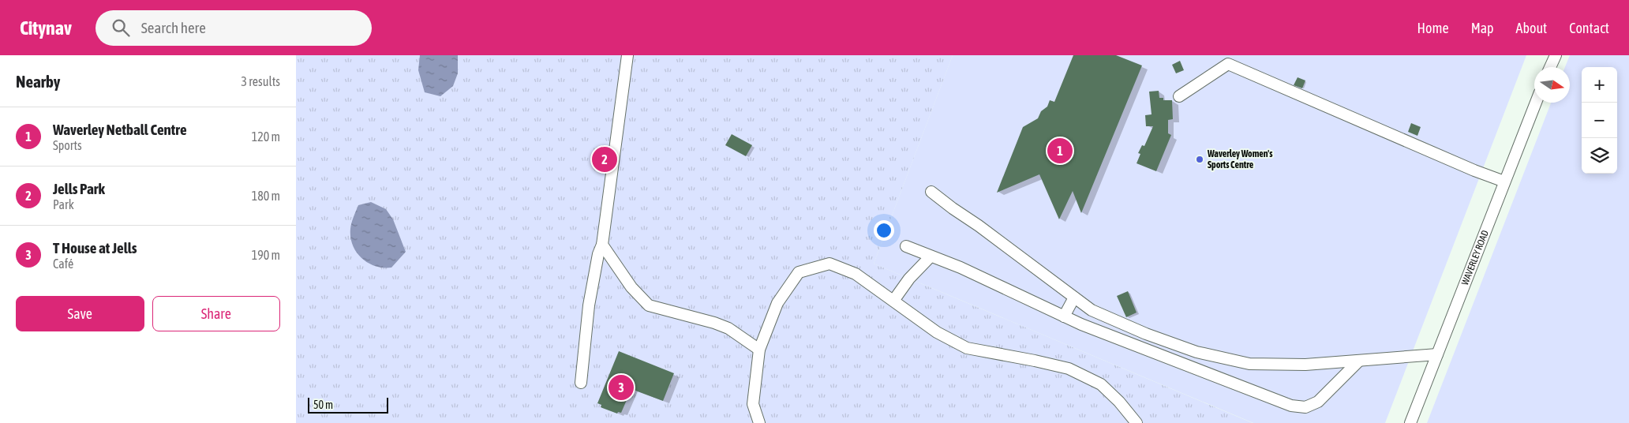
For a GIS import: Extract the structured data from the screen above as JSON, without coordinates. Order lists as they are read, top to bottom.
{
  "streets": {
    "street": ["WAVERLEY ROAD"]
  },
  "places": ["Waverley Women's Sports Centre"],
  "scale_bar": "50 m",
  "north": "right",
  "page": {
    "header": "Citynav",
    "search": "Search here",
    "nav": [
      "Home",
      "Map",
      "About",
      "Contact"
    ],
    "heading": ["Nearby", "3 results"],
    "map_buttons": ["+", "−"],
    "list": [
      {
        "mark": "1",
        "name": "Waverley Netball Centre",
        "note": "Sports",
        "value": "120 m"
      },
      {
        "mark": "2",
        "name": "Jells Park",
        "note": "Park",
        "value": "180 m"
      },
      {
        "mark": "3",
        "name": "T House at Jells",
        "note": "Café",
        "value": "190 m"
      }
    ],
    "pins": ["1", "2", "3"],
    "buttons": ["Save", "Share"],
    "scale": "50 m"
  }
}
